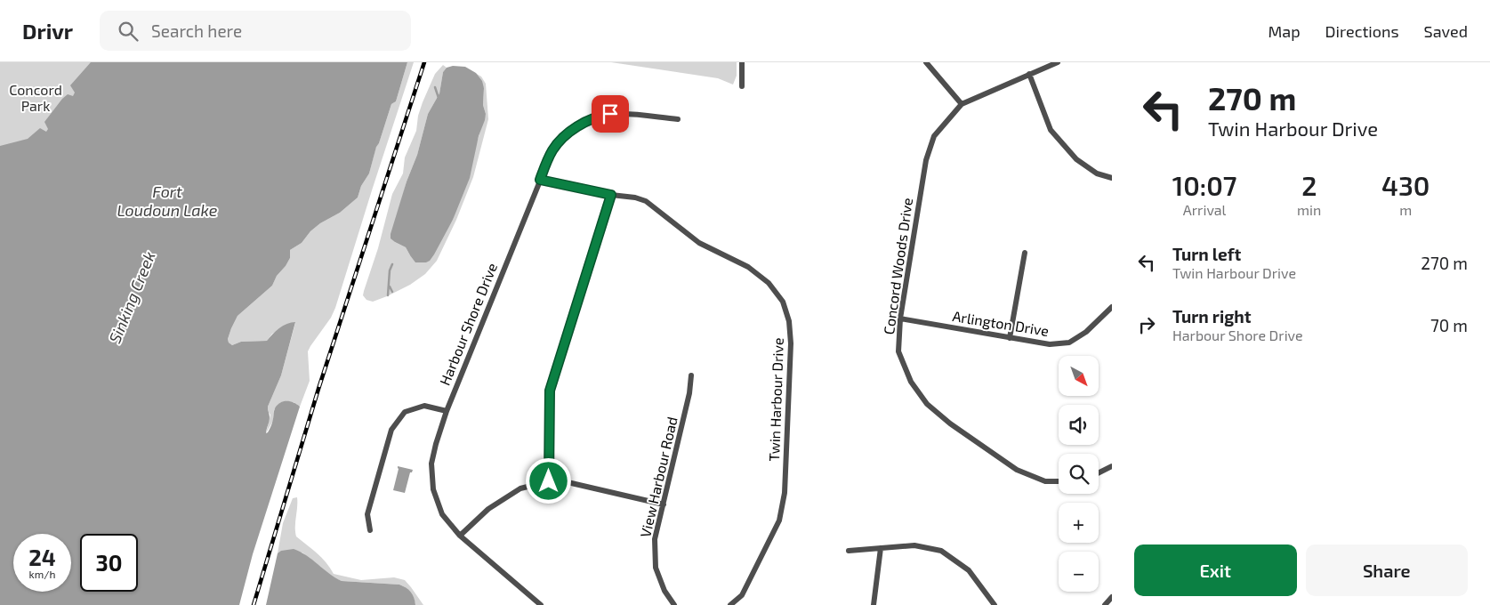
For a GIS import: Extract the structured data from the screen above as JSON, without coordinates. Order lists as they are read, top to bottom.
{
  "streets": {
    "street": [
      "Concord Woods Drive",
      "Arlington Drive",
      "Harbour Shore Drive",
      "Twin Harbour Drive",
      "View Harbour Road"
    ]
  },
  "crossings": [
    ["Concord Woods Drive", "Arlington Drive"],
    ["Harbour Shore Drive", "Twin Harbour Drive"]
  ],
  "water": ["Fort Loudoun Lake", "Sinking Creek"],
  "parks": ["Concord Park"],
  "north": "bottom right",
  "page": {
    "header": "Drivr",
    "search": "Search here",
    "nav": ["Map", "Directions", "Saved"],
    "turn": ["270 m", "Twin Harbour Drive"],
    "eta": [
      "10:07",
      "Arrival",
      "2",
      "min",
      "430",
      "m"
    ],
    "list": [
      {
        "name": "Turn left",
        "note": "Twin Harbour Drive",
        "value": "270 m"
      },
      {
        "name": "Turn right",
        "note": "Harbour Shore Drive",
        "value": "70 m"
      }
    ],
    "map_buttons": ["+", "−"],
    "speed": "24 km/h",
    "limit": "30",
    "buttons": ["Exit", "Share"]
  }
}
